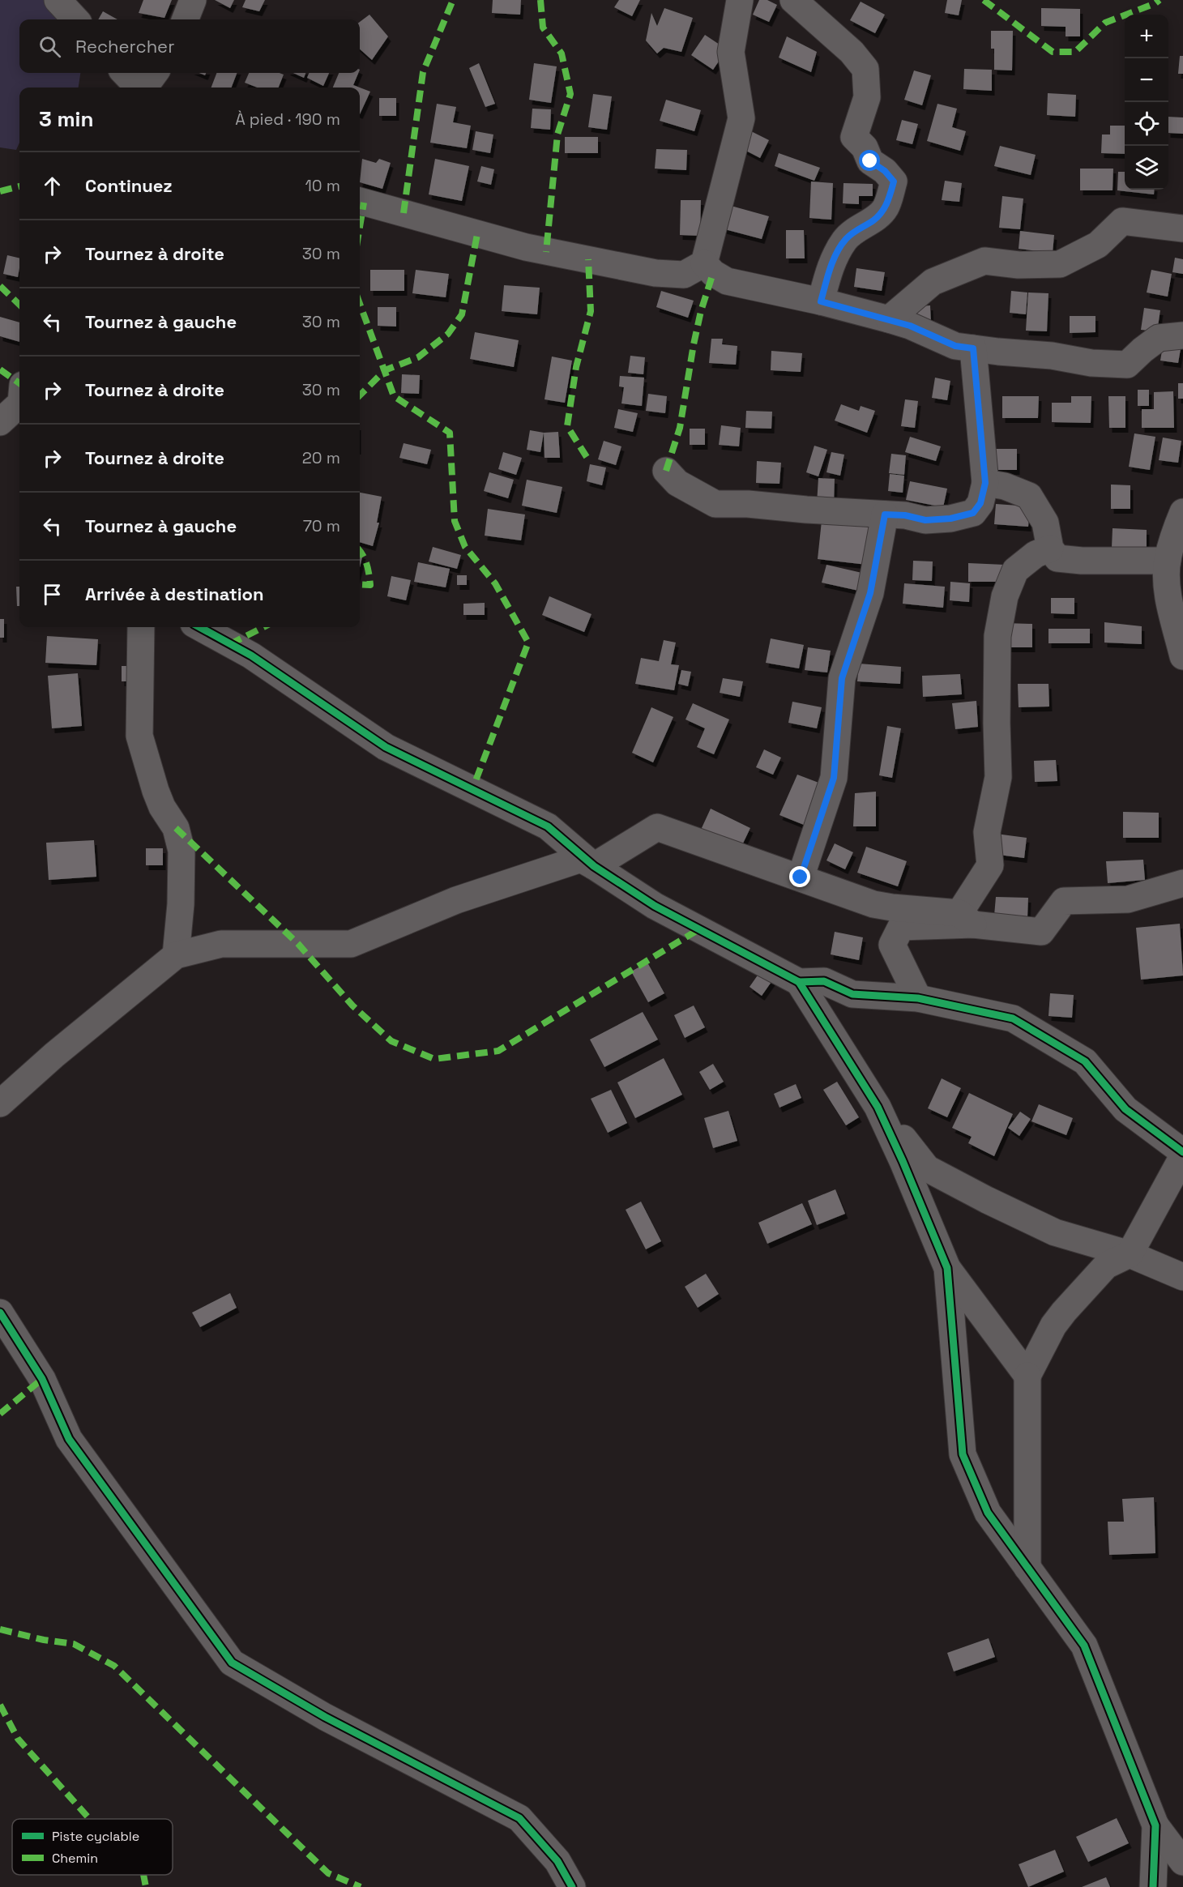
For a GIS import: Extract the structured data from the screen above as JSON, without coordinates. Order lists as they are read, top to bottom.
{
  "legend": ["Piste cyclable", "Chemin"],
  "page": {
    "map_buttons": ["+", "−"],
    "search": "Rechercher",
    "heading": ["3 min", "À pied · 190 m"],
    "list": [
      ["Continuez", "10 m"],
      ["Tournez à droite", "30 m"],
      ["Tournez à gauche", "30 m"],
      ["Tournez à droite", "30 m"],
      ["Tournez à droite", "20 m"],
      ["Tournez à gauche", "70 m"],
      "Arrivée à destination"
    ]
  }
}
